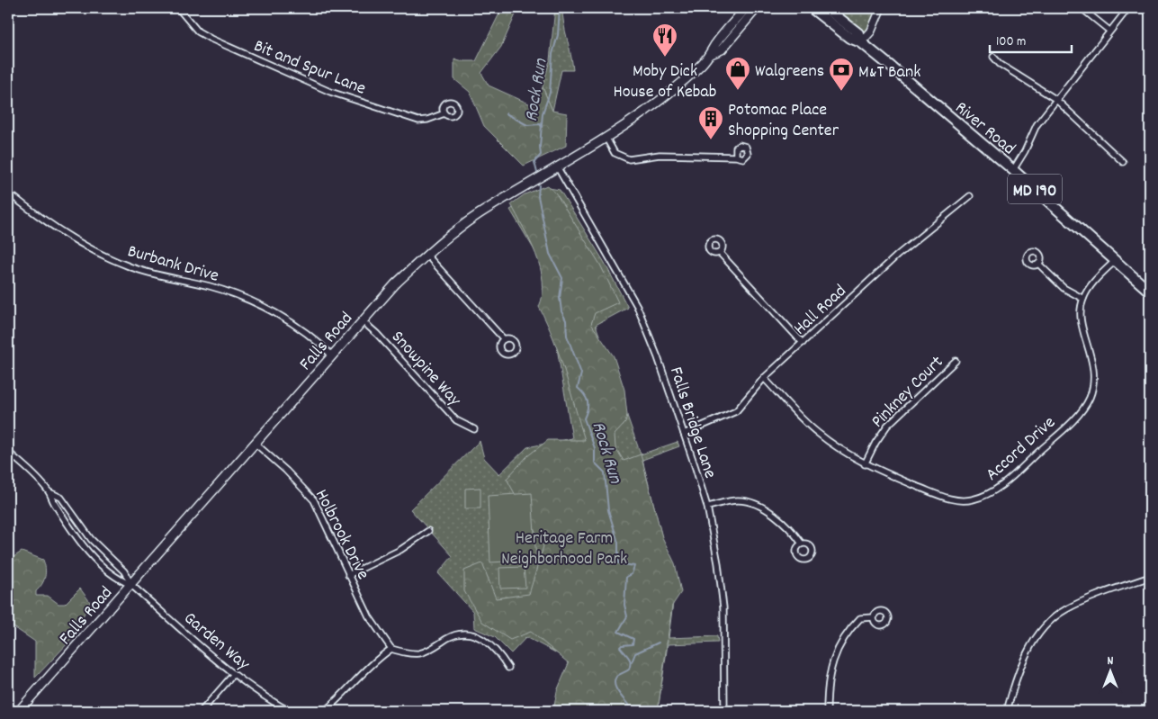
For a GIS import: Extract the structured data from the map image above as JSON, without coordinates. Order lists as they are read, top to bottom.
{
  "streets": {
    "main road": ["River Road", "MD 190", "Falls Road"],
    "street": [
      "Bit and Spur Lane",
      "Burbank Drive",
      "Hall Road",
      "Snowpine Way",
      "Pinkney Court",
      "Falls Bridge Lane",
      "Accord Drive",
      "Holbrook Drive",
      "Garden Way"
    ]
  },
  "crossings": [
    ["River Road", "Accord Drive"],
    ["Burbank Drive", "Falls Road"],
    ["Hall Road", "Falls Bridge Lane"],
    ["Hall Road", "Accord Drive"],
    ["Falls Road", "Snowpine Way"],
    ["Falls Road", "Falls Bridge Lane"],
    ["Falls Road", "Holbrook Drive"],
    ["Falls Road", "Garden Way"],
    ["Pinkney Court", "Accord Drive"]
  ],
  "water": ["Rock Run"],
  "parks": ["Heritage Farm Neighborhood Park"],
  "places": {
    "restaurant": ["Moby Dick House of Kebab"],
    "shop": ["Walgreens"],
    "bank": ["M&T Bank"],
    "building": ["Potomac Place Shopping Center"]
  },
  "scale_bar": "100 m",
  "north": "top"
}
